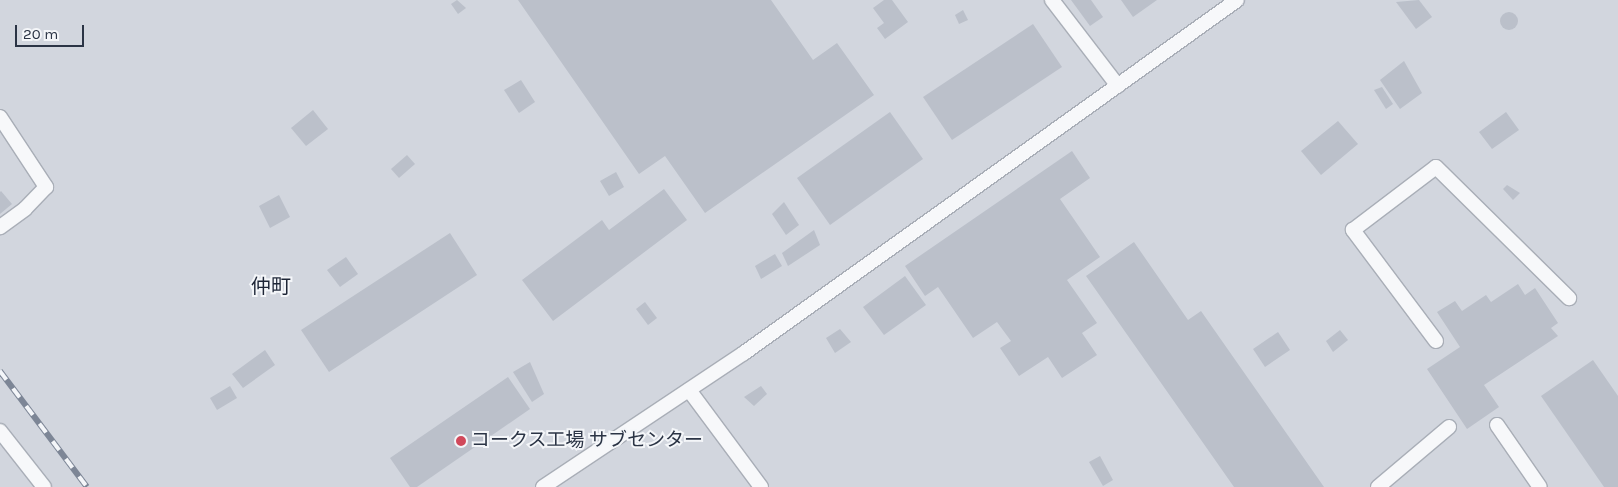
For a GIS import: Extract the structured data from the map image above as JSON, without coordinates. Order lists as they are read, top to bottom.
{
  "districts": ["仲町"],
  "places": ["コークス工場 サブセンター"],
  "scale_bar": "20 m"
}
